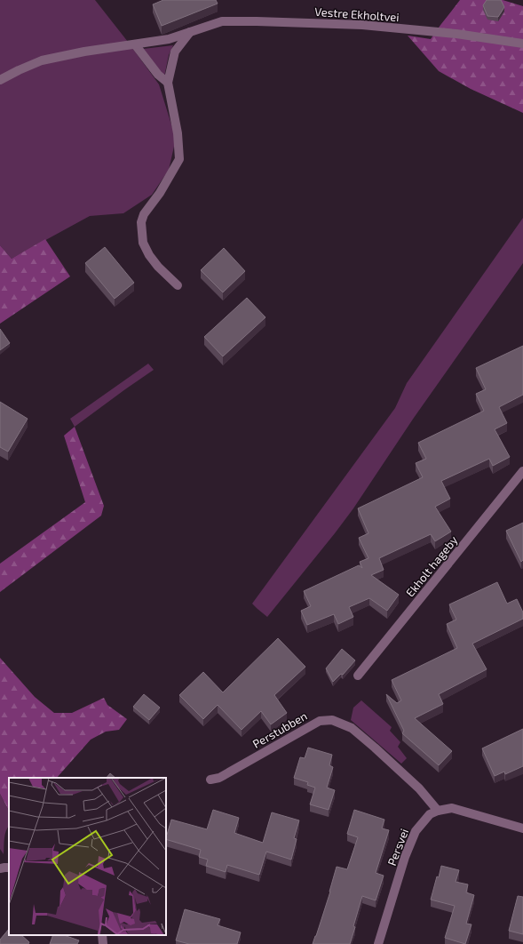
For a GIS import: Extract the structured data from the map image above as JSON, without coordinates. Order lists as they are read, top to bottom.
{
  "streets": {
    "street": [
      "Vestre Ekholtvei",
      "Ekholt hageby",
      "Perstubben",
      "Persvei"
    ]
  },
  "crossings": [
    ["Perstubben", "Persvei"]
  ]
}
